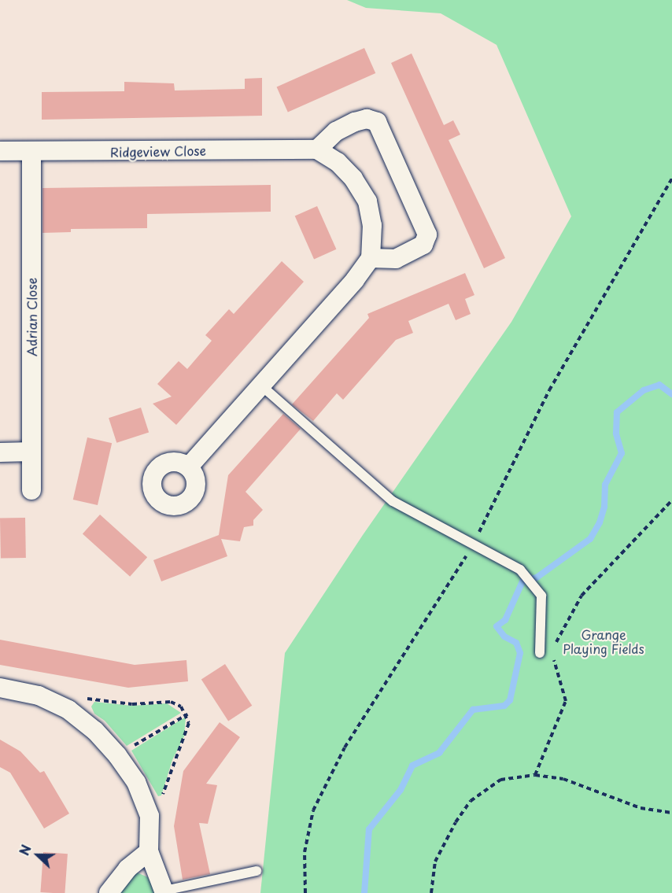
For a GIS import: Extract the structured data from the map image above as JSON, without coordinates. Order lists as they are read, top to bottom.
{
  "streets": {
    "street": ["Ridgeview Close", "Adrian Close"]
  },
  "crossings": [
    ["Ridgeview Close", "Adrian Close"]
  ],
  "parks": ["Grange Playing Fields"],
  "north": "left"
}
